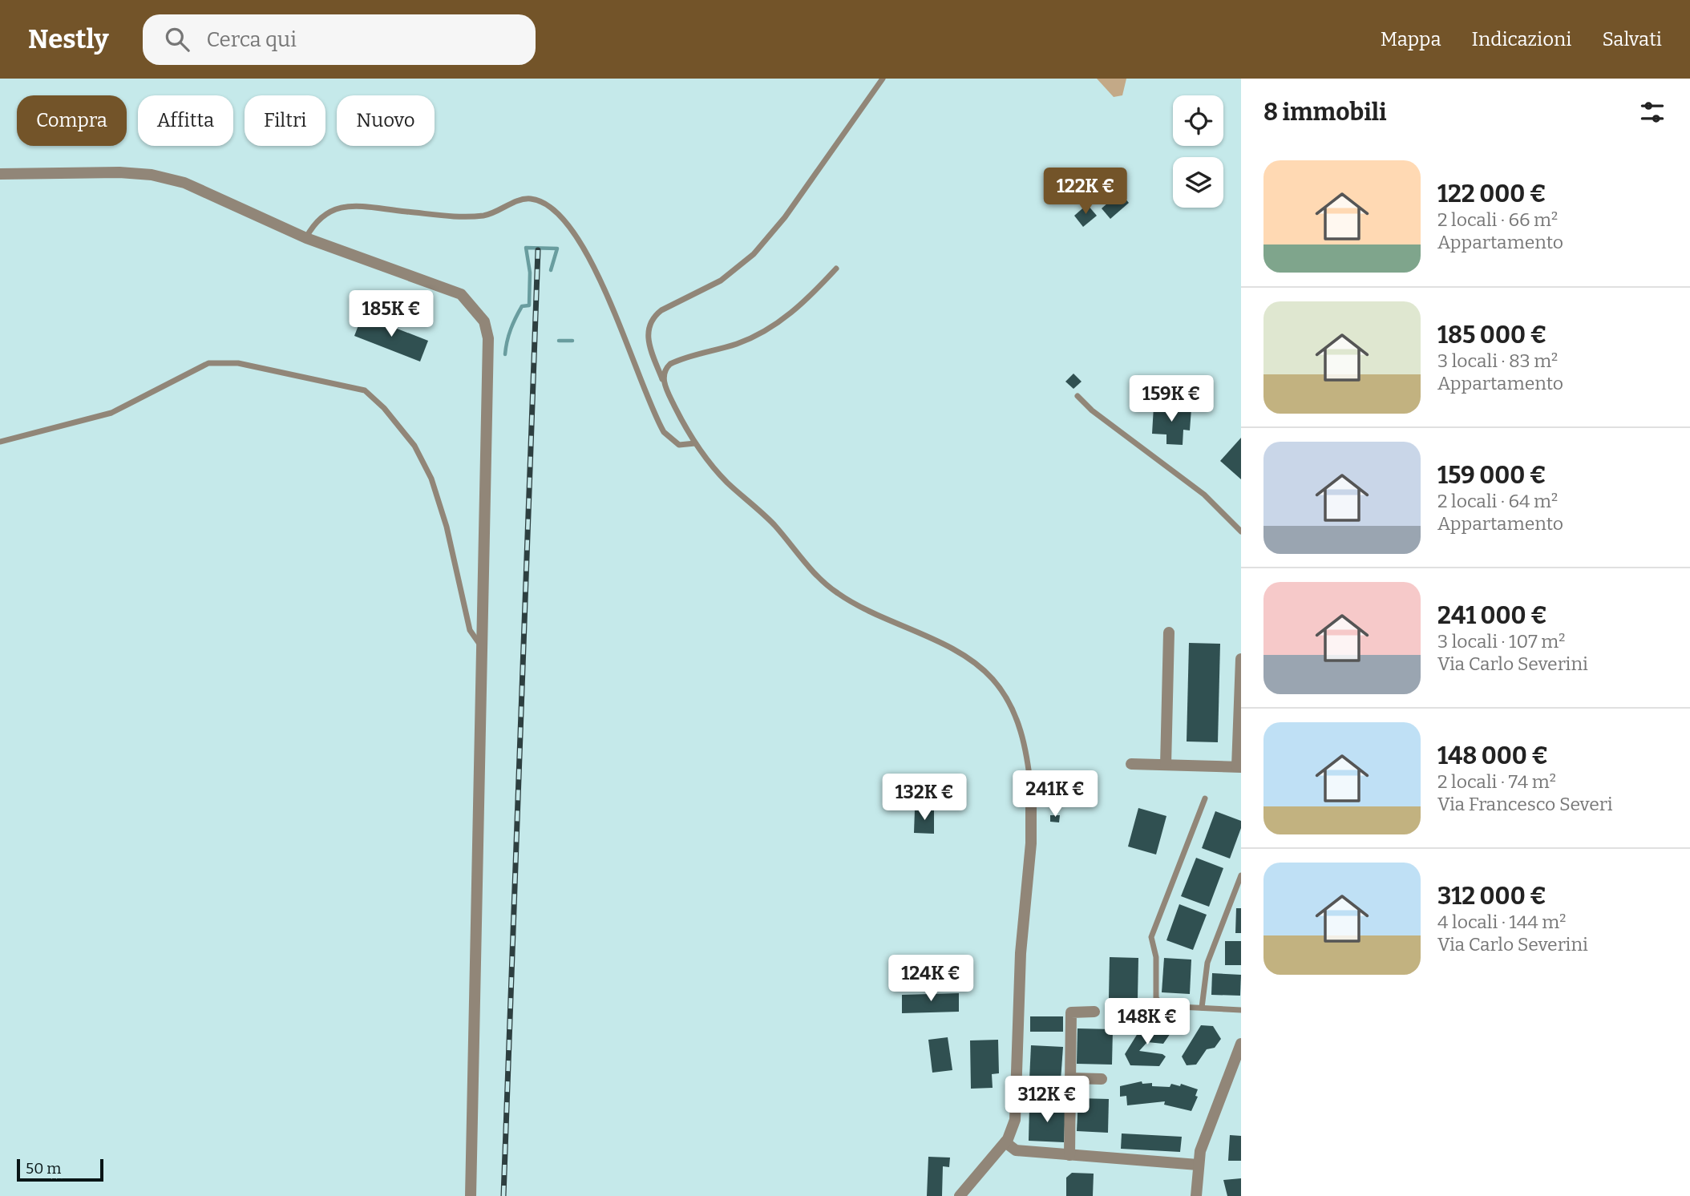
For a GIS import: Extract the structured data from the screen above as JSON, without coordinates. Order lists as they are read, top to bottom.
{
  "scale_bar": "50 m",
  "page": {
    "header": "Nestly",
    "search": "Cerca qui",
    "nav": ["Mappa", "Indicazioni", "Salvati"],
    "heading": "8 immobili",
    "chip": [
      "Compra",
      "Affitta",
      "Filtri",
      "Nuovo"
    ],
    "list": [
      {
        "name": "122 000 €",
        "note": "2 locali · 66 m² · Appartamento"
      },
      {
        "name": "185 000 €",
        "note": "3 locali · 83 m² · Appartamento"
      },
      {
        "name": "159 000 €",
        "note": "2 locali · 64 m² · Appartamento"
      },
      {
        "name": "241 000 €",
        "note": "3 locali · 107 m² · Via Carlo Severini"
      },
      {
        "name": "148 000 €",
        "note": "2 locali · 74 m² · Via Francesco Severi"
      },
      {
        "name": "312 000 €",
        "note": "4 locali · 144 m² · Via Carlo Severini"
      }
    ],
    "price": [
      "122K €",
      "185K €",
      "159K €",
      "241K €",
      "132K €",
      "124K €",
      "148K €",
      "312K €"
    ],
    "scale": "50 m"
  }
}
